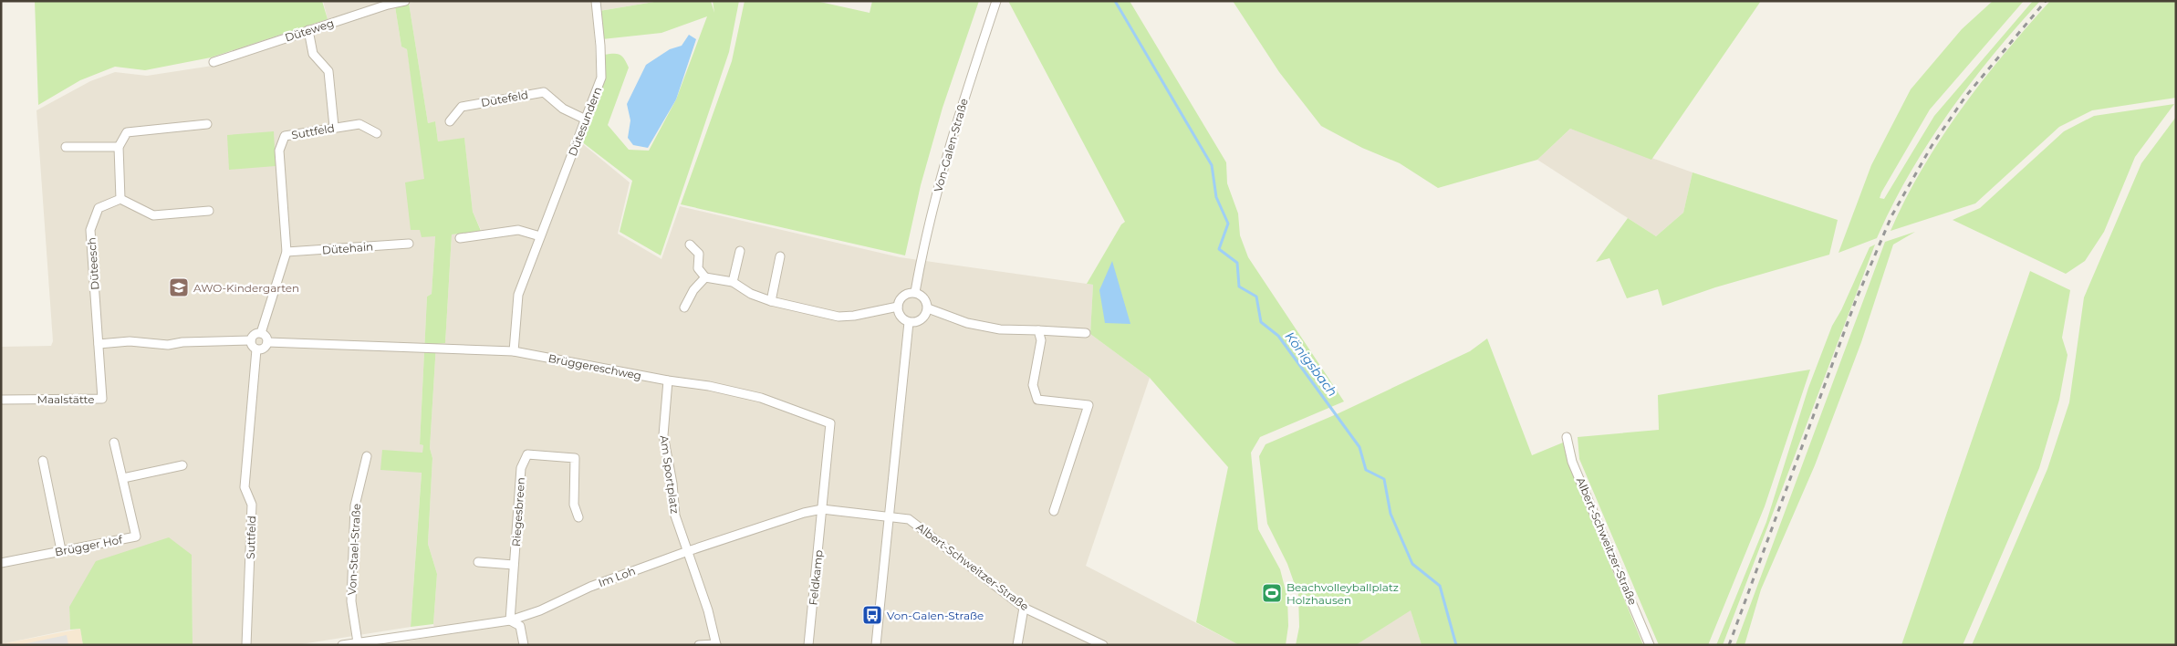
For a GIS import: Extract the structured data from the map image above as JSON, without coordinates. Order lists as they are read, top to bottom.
{
  "streets": {
    "street": [
      "Düteweg",
      "Dütefeld",
      "Dütesundern",
      "Suttfeld",
      "Von-Galen-Straße",
      "Dütehain",
      "Düteesch",
      "Brüggereschweg",
      "Maalstätte",
      "Am Sportplatz",
      "Riegesbreen",
      "Albert-Schweitzer-Straße",
      "Brügger Hof",
      "Von-Stael-Straße",
      "Im Loh",
      "Feldkamp"
    ]
  },
  "crossings": [
    ["Dütefeld", "Dütesundern"],
    ["Dütesundern", "Brüggereschweg"],
    ["Suttfeld", "Dütehain"],
    ["Suttfeld", "Brüggereschweg"],
    ["Düteesch", "Maalstätte"],
    ["Brüggereschweg", "Am Sportplatz"],
    ["Brüggereschweg", "Im Loh"],
    ["Brüggereschweg", "Feldkamp"],
    ["Am Sportplatz", "Im Loh"],
    ["Riegesbreen", "Im Loh"],
    ["Albert-Schweitzer-Straße", "Im Loh"],
    ["Von-Stael-Straße", "Im Loh"],
    ["Im Loh", "Feldkamp"]
  ],
  "water": ["Königsbach"],
  "places": {
    "school or university": ["AWO-Kindergarten"],
    "sports": ["Beachvolleyballplatz Holzhausen"],
    "bus stop": ["Von-Galen-Straße"]
  }
}
